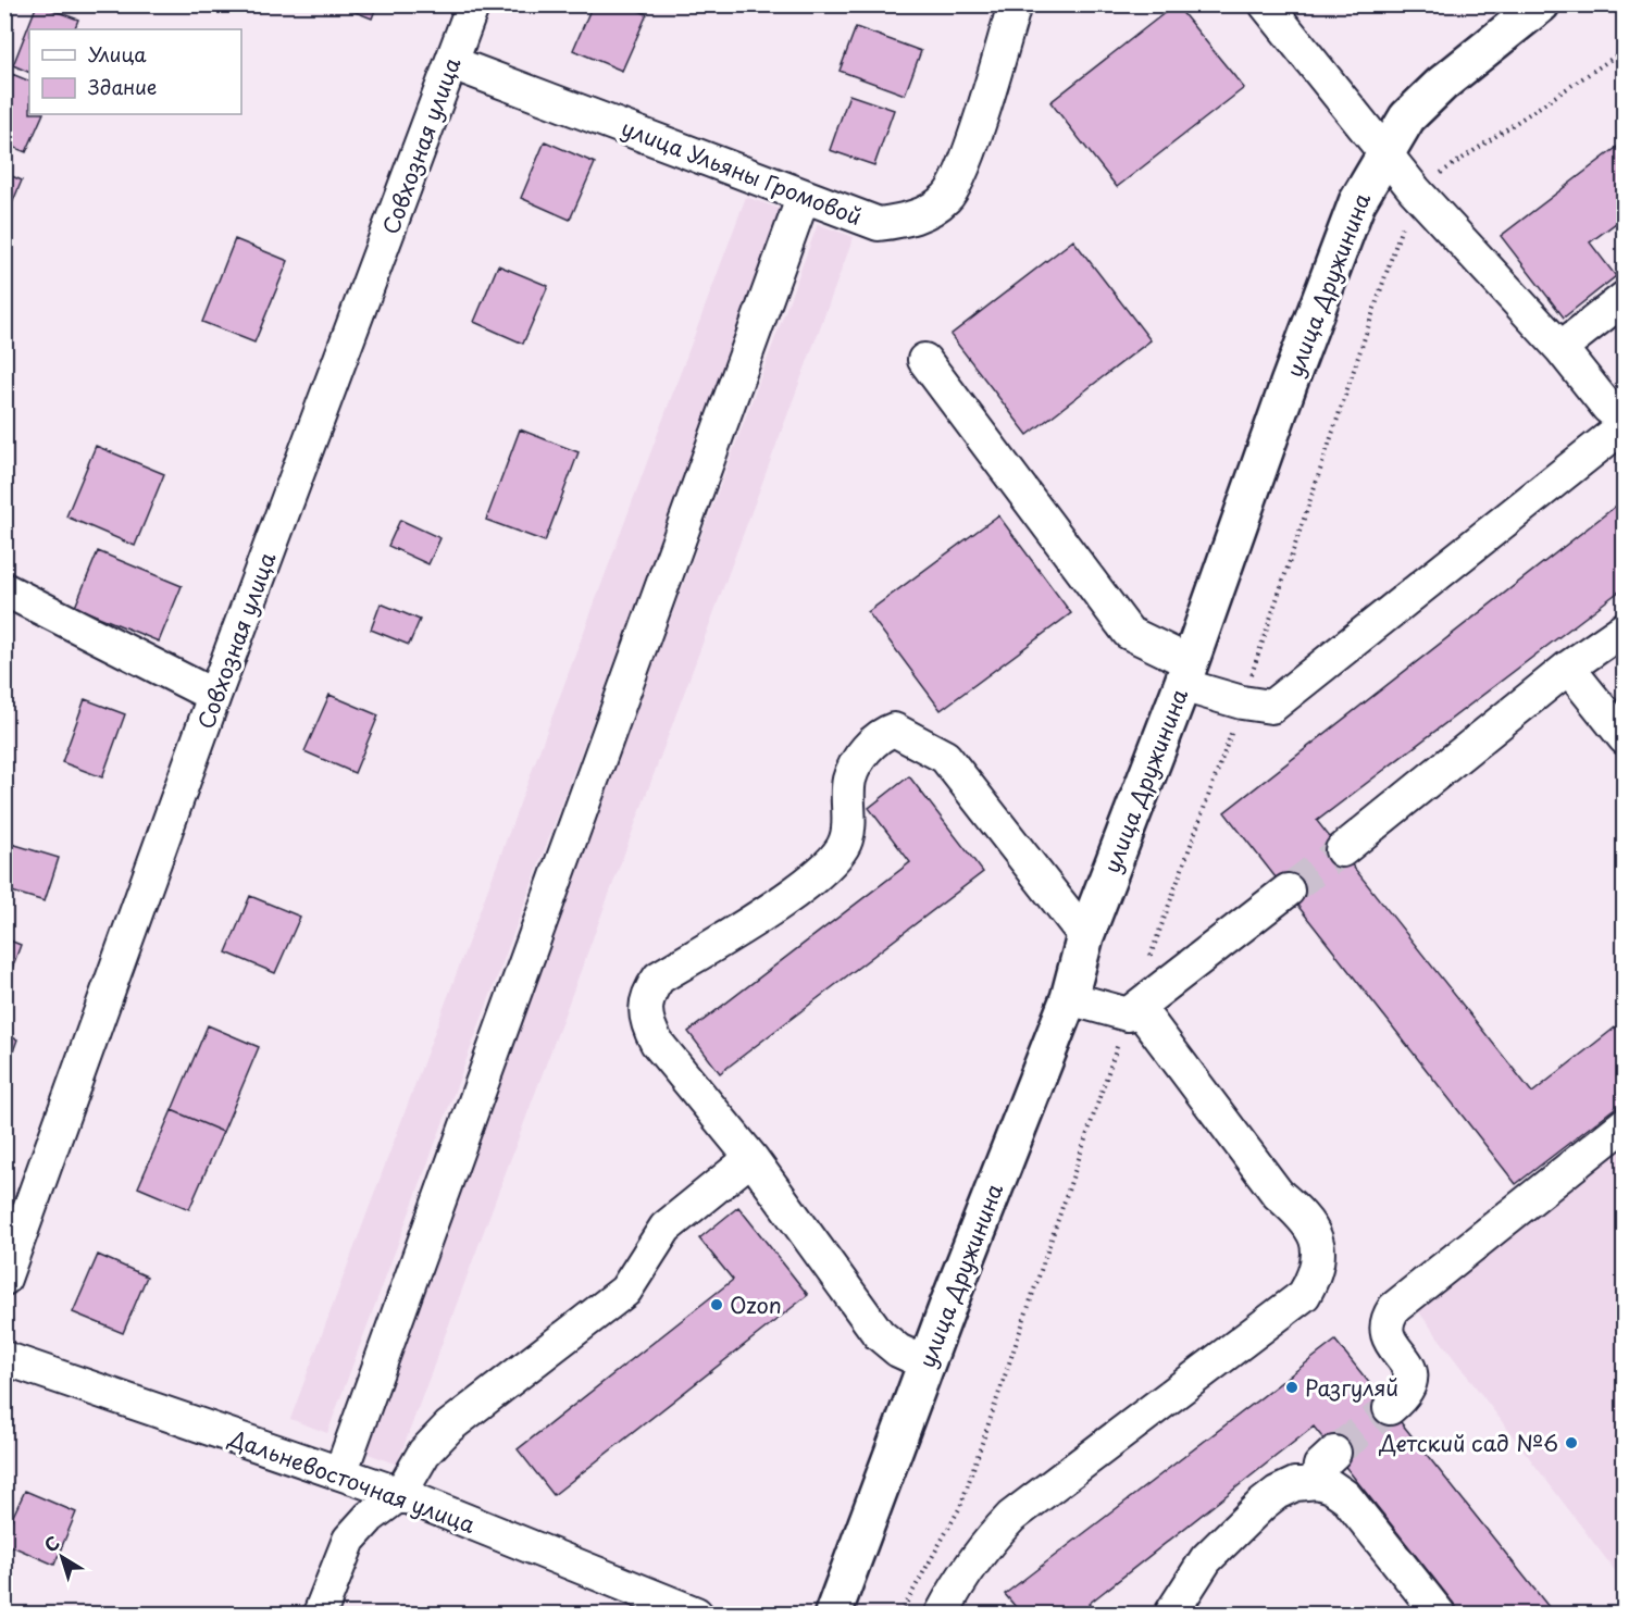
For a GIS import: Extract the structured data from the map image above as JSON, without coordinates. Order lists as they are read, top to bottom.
{
  "streets": {
    "main road": ["улица Дружинина"],
    "street": ["Совхозная улица", "улица Ульяны Громовой", "Дальневосточная улица"]
  },
  "crossings": [
    ["Совхозная улица", "улица Ульяны Громовой"]
  ],
  "places": ["Ozon", "Разгуляй", "Детский сад №6"],
  "legend": ["Улица", "Здание"],
  "north": "top left"
}
